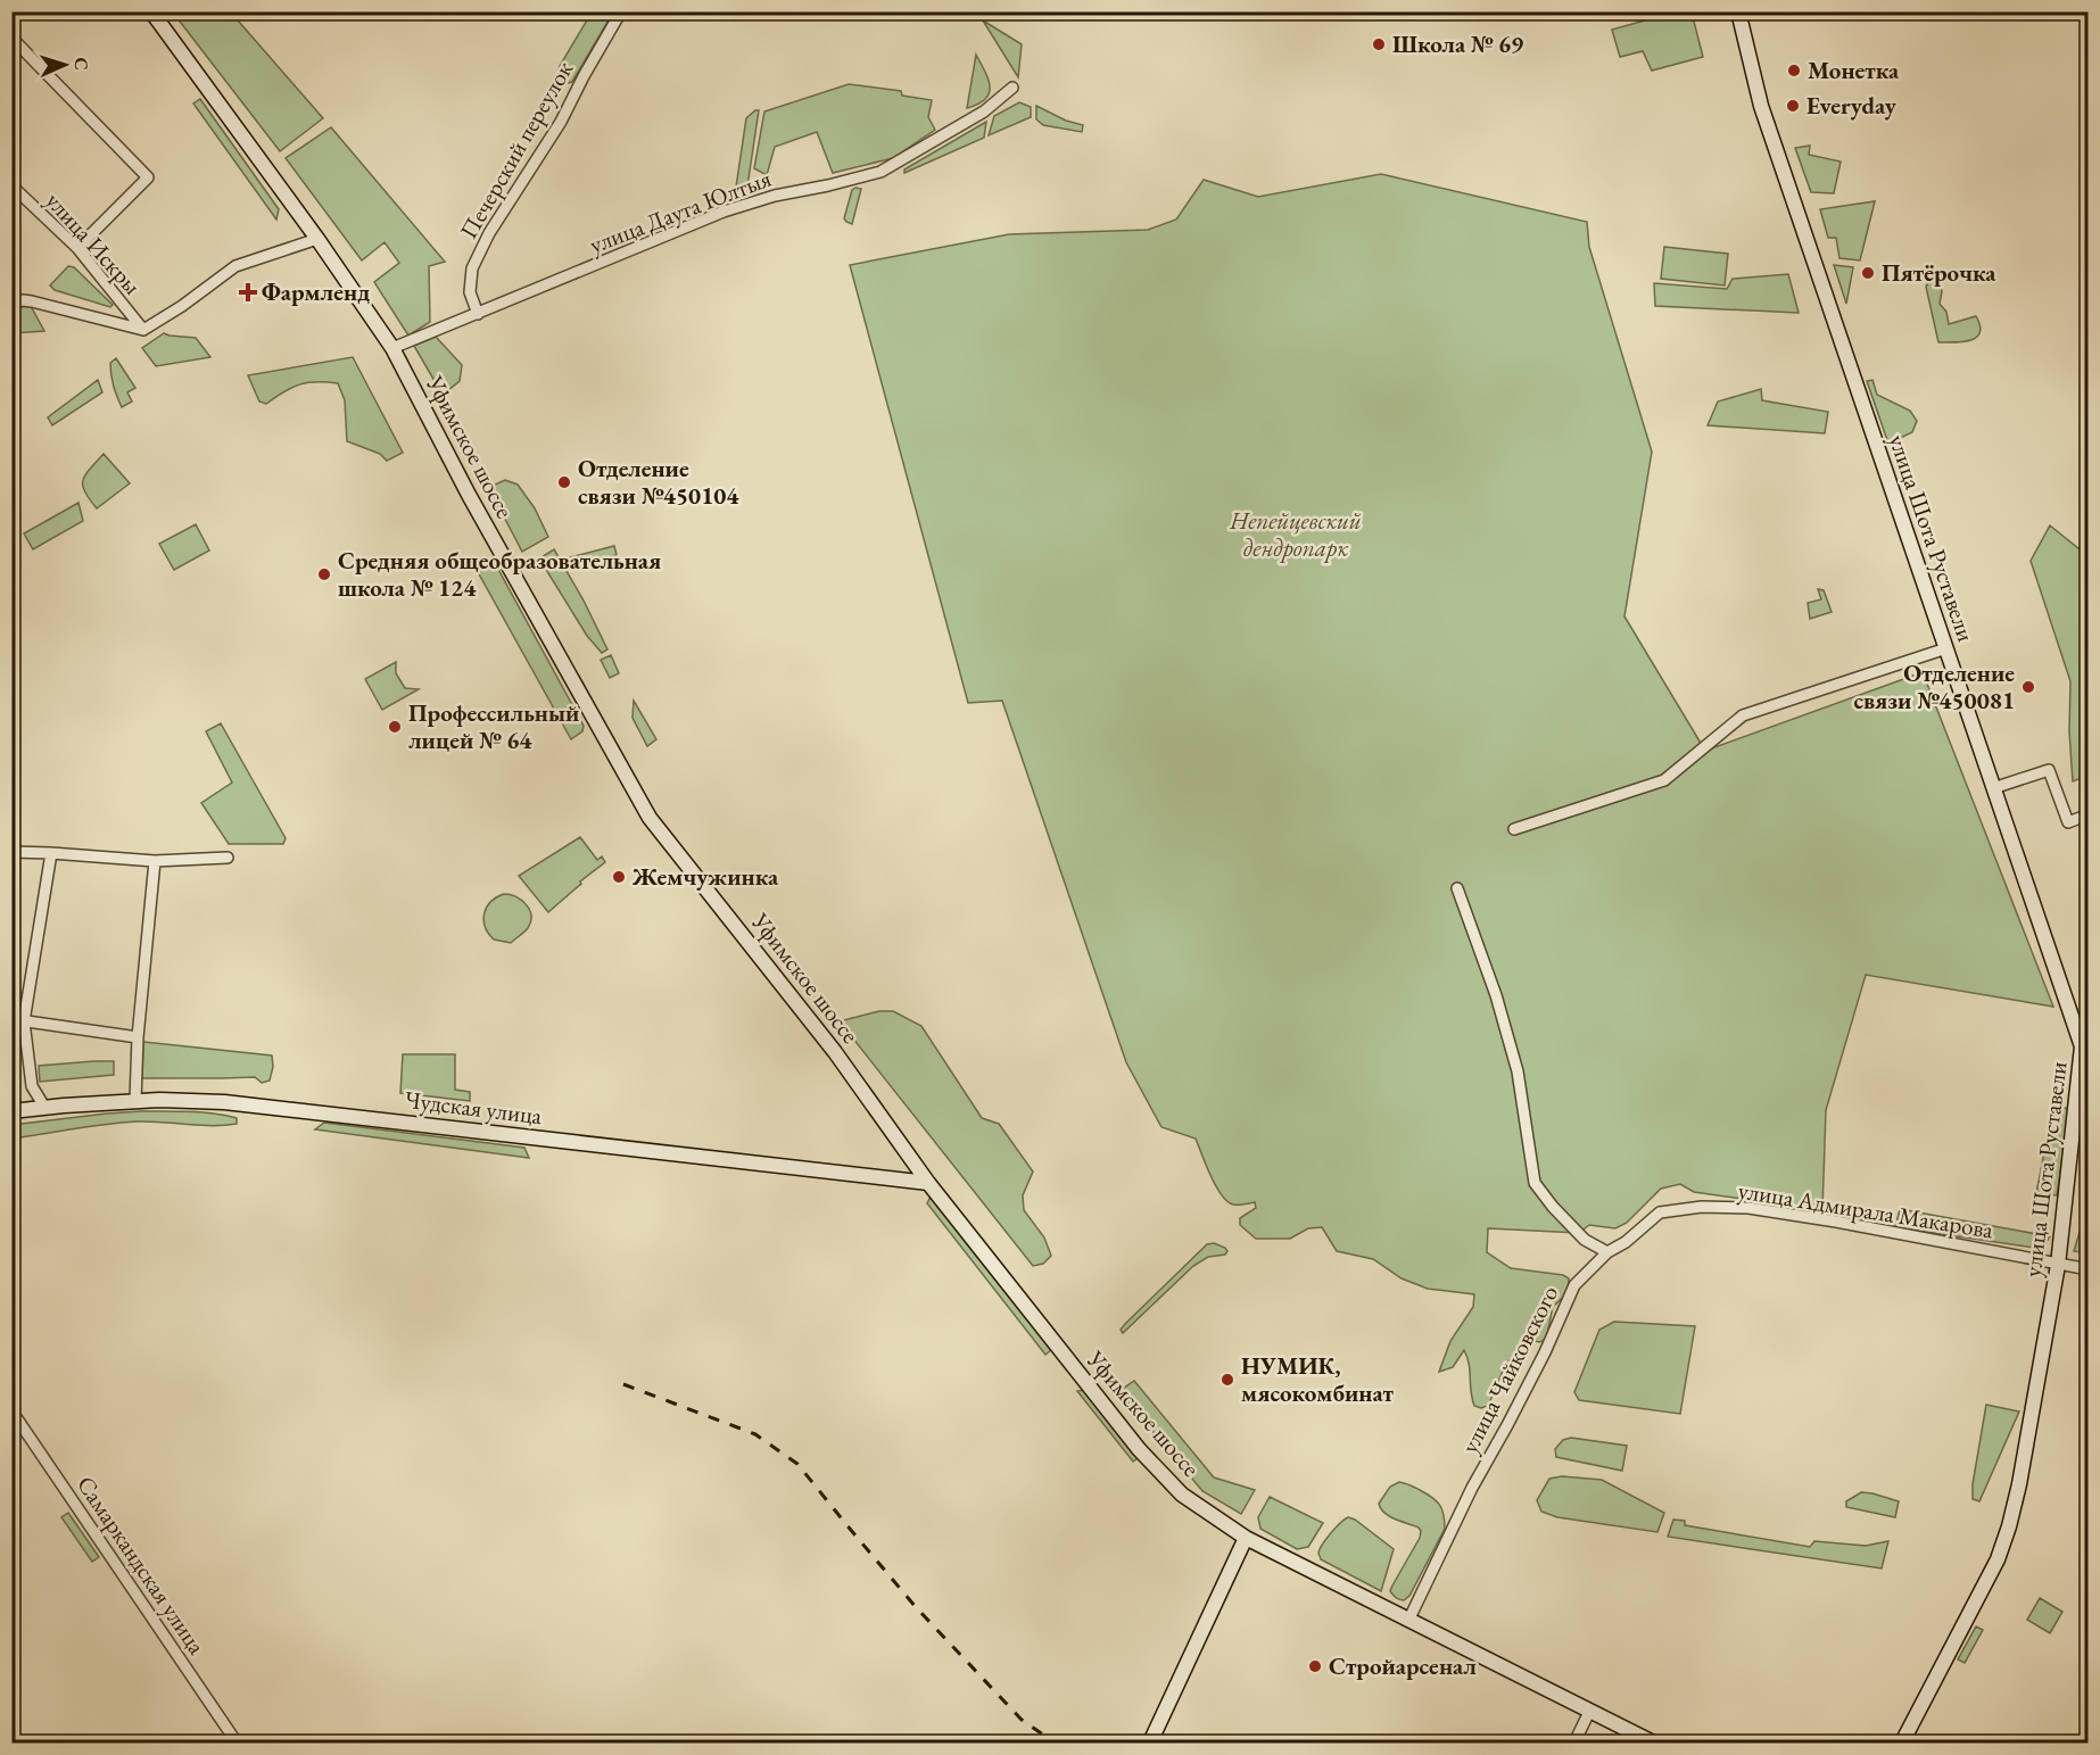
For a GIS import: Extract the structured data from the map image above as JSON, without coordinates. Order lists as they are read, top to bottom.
{
  "streets": {
    "main road": ["Уфимское шоссе", "улица Шота Руставели", "Чудская улица"],
    "street": [
      "Печерский переулок",
      "улица Даута Юлтыя",
      "улица Искры",
      "улица Адмирала Макарова",
      "улица Чайковского",
      "Самаркандская улица"
    ]
  },
  "crossings": [
    ["Печерский переулок", "улица Даута Юлтыя"],
    ["улица Даута Юлтыя", "Уфимское шоссе"],
    ["Уфимское шоссе", "Чудская улица"],
    ["Уфимское шоссе", "улица Чайковского"],
    ["улица Шота Руставели", "улица Адмирала Макарова"],
    ["улица Адмирала Макарова", "улица Чайковского"]
  ],
  "parks": ["Непейцевский дендропарк"],
  "places": {
    "other": [
      "Школа № 69",
      "Монетка",
      "Everyday",
      "Пятёрочка",
      "Отделение связи №450104",
      "Средняя общеобразовательная школа № 124",
      "Отделение связи №450081",
      "Профессильный лицей № 64",
      "Жемчужинка",
      "НУМИК, мясокомбинат",
      "Стройарсенал"
    ],
    "health": ["Фармленд"]
  },
  "north": "right"
}
